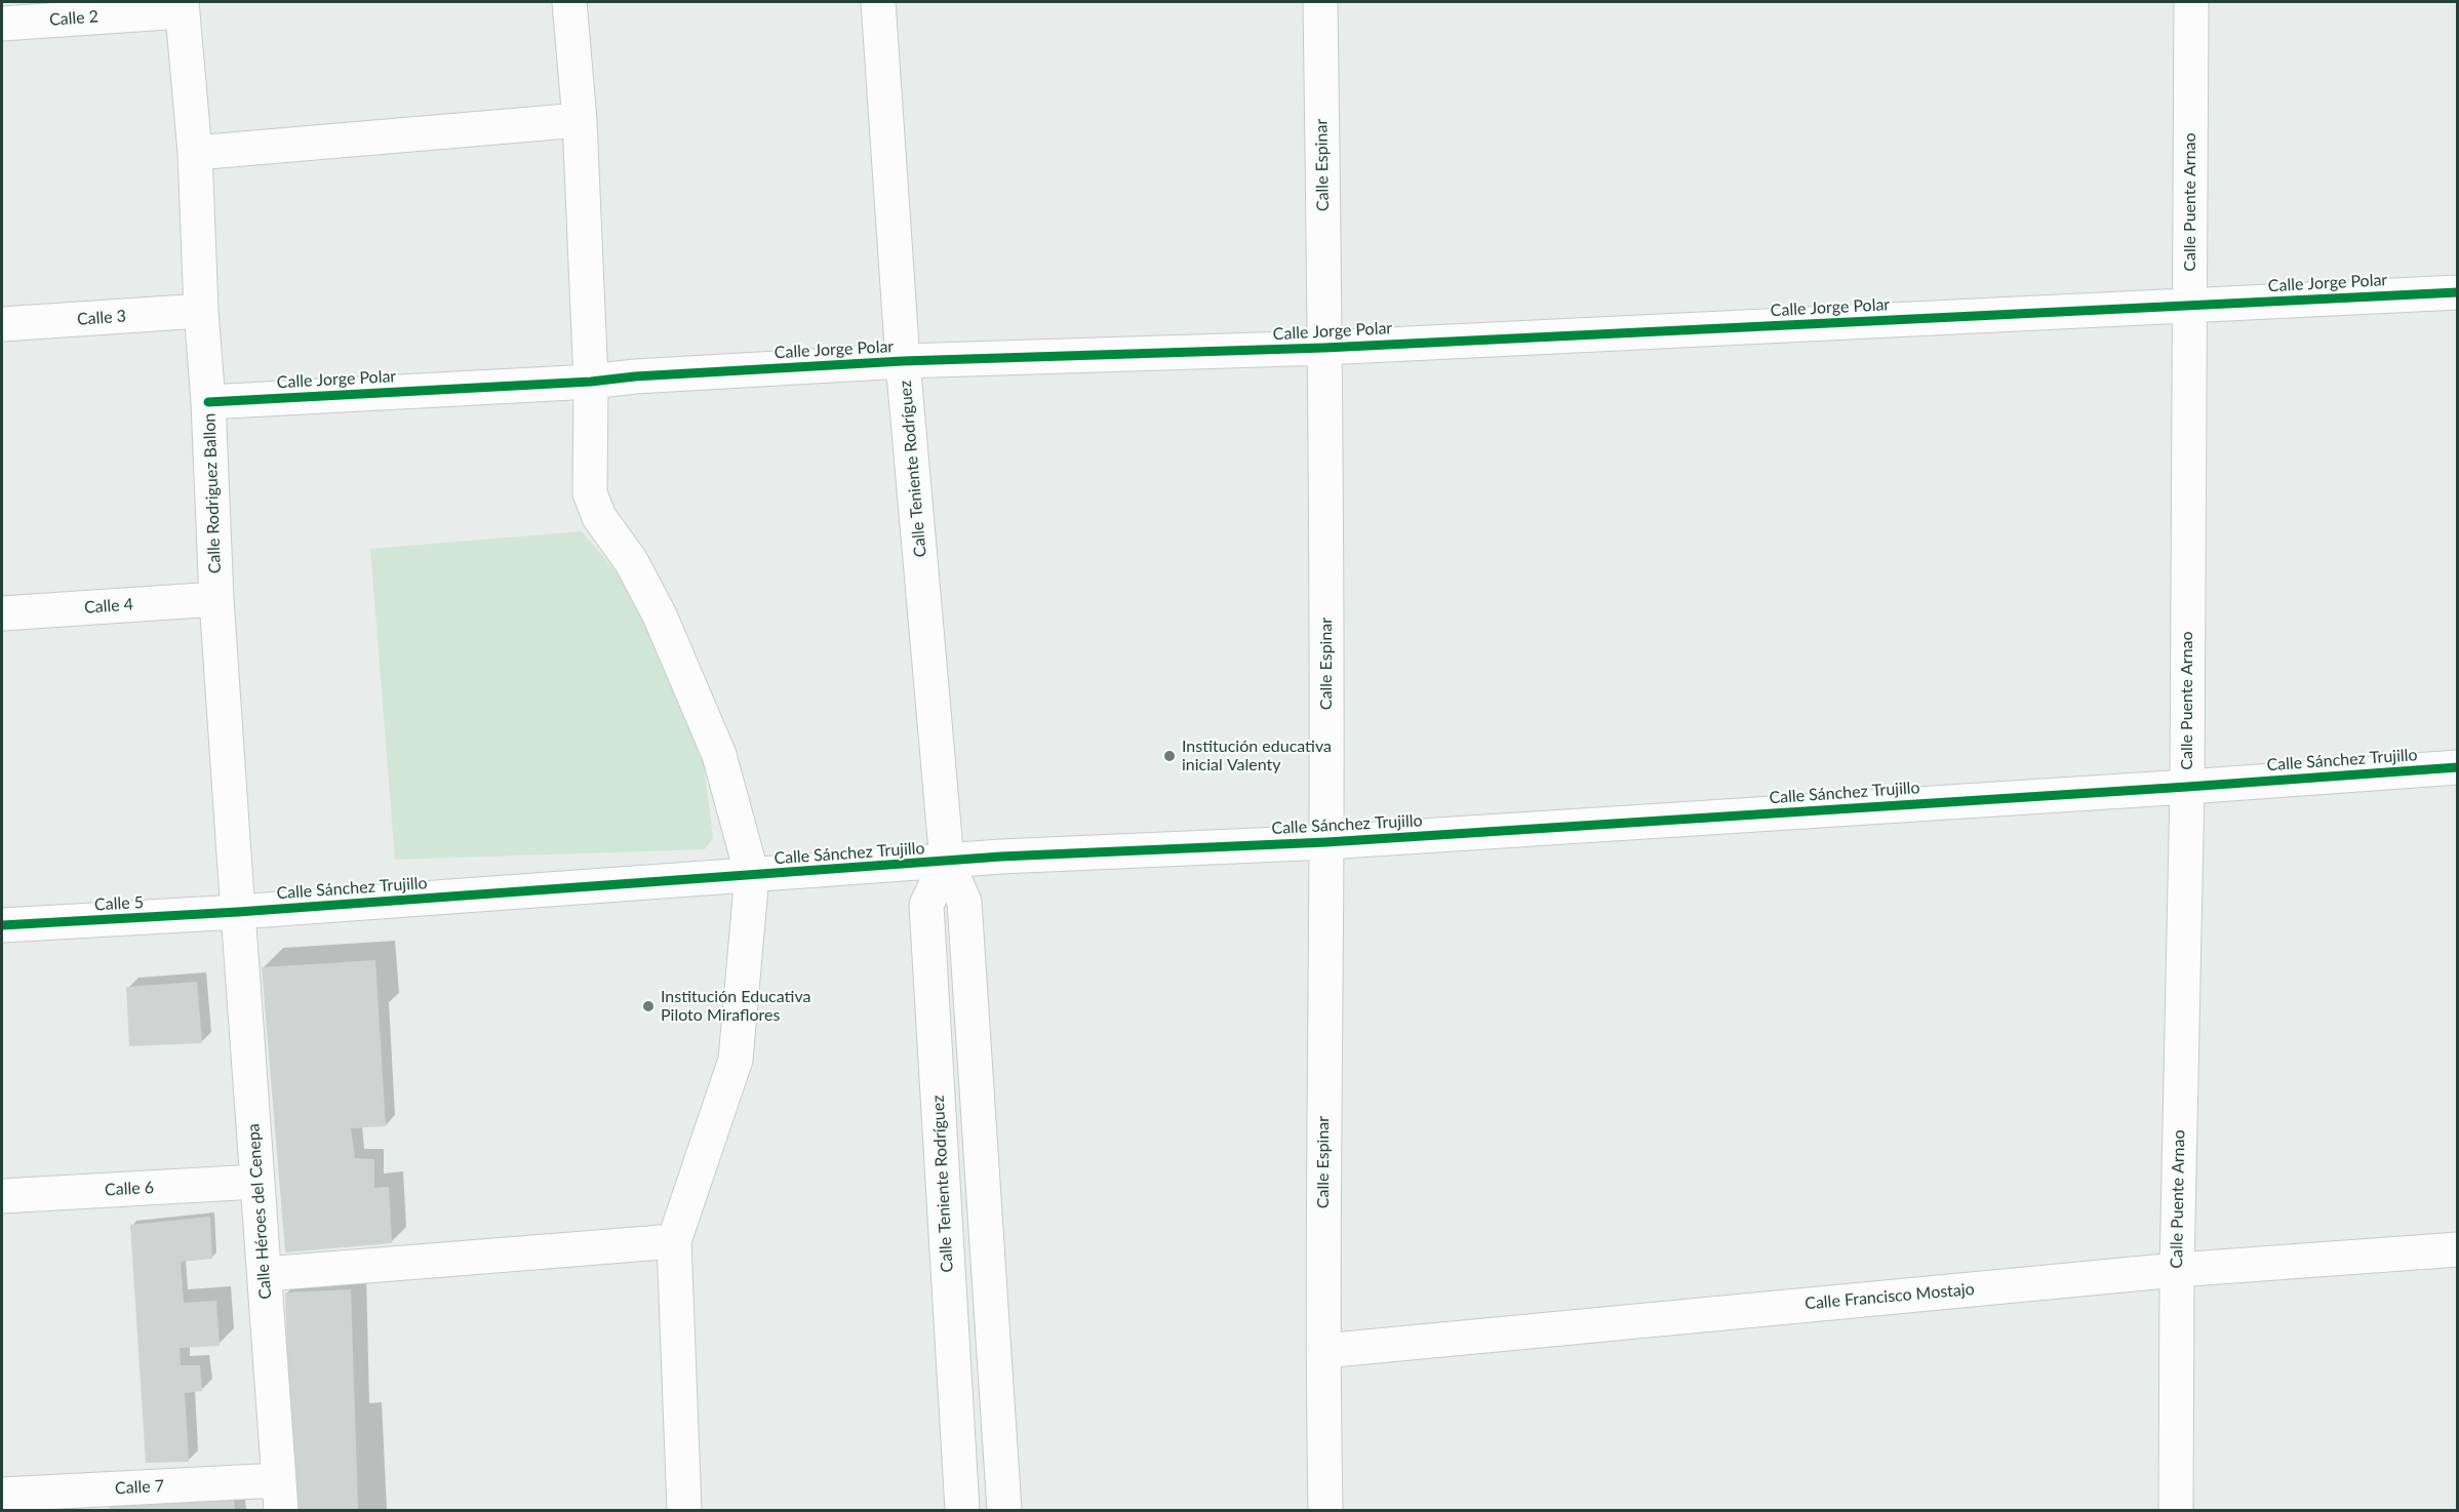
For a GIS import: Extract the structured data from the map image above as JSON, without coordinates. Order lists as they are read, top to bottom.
{
  "streets": {
    "street": [
      "Calle 2",
      "Calle Espinar",
      "Calle Puente Arnao",
      "Calle Jorge Polar",
      "Calle 3",
      "Calle Teniente Rodríguez",
      "Calle Rodriguez Ballon",
      "Calle 4",
      "Calle Sánchez Trujillo",
      "Calle 5",
      "Calle 6",
      "Calle Héroes del Cenepa",
      "Calle Francisco Mostajo",
      "Calle 7"
    ]
  },
  "crossings": [
    ["Calle 2", "Calle Rodriguez Ballon"],
    ["Calle Espinar", "Calle Jorge Polar"],
    ["Calle Espinar", "Calle Sánchez Trujillo"],
    ["Calle Espinar", "Calle Francisco Mostajo"],
    ["Calle Puente Arnao", "Calle Jorge Polar"],
    ["Calle Puente Arnao", "Calle Sánchez Trujillo"],
    ["Calle Puente Arnao", "Calle Francisco Mostajo"],
    ["Calle Jorge Polar", "Calle Teniente Rodríguez"],
    ["Calle Jorge Polar", "Calle Rodriguez Ballon"],
    ["Calle 3", "Calle Rodriguez Ballon"],
    ["Calle Teniente Rodríguez", "Calle Sánchez Trujillo"],
    ["Calle Rodriguez Ballon", "Calle 4"],
    ["Calle Rodriguez Ballon", "Calle Sánchez Trujillo"],
    ["Calle Rodriguez Ballon", "Calle 5"],
    ["Calle Rodriguez Ballon", "Calle Héroes del Cenepa"],
    ["Calle Sánchez Trujillo", "Calle 5"],
    ["Calle Sánchez Trujillo", "Calle Héroes del Cenepa"],
    ["Calle 5", "Calle Héroes del Cenepa"],
    ["Calle 6", "Calle Héroes del Cenepa"],
    ["Calle Héroes del Cenepa", "Calle 7"]
  ],
  "places": ["Institución educativa inicial Valenty", "Institución Educativa Piloto Miraflores"]
}
